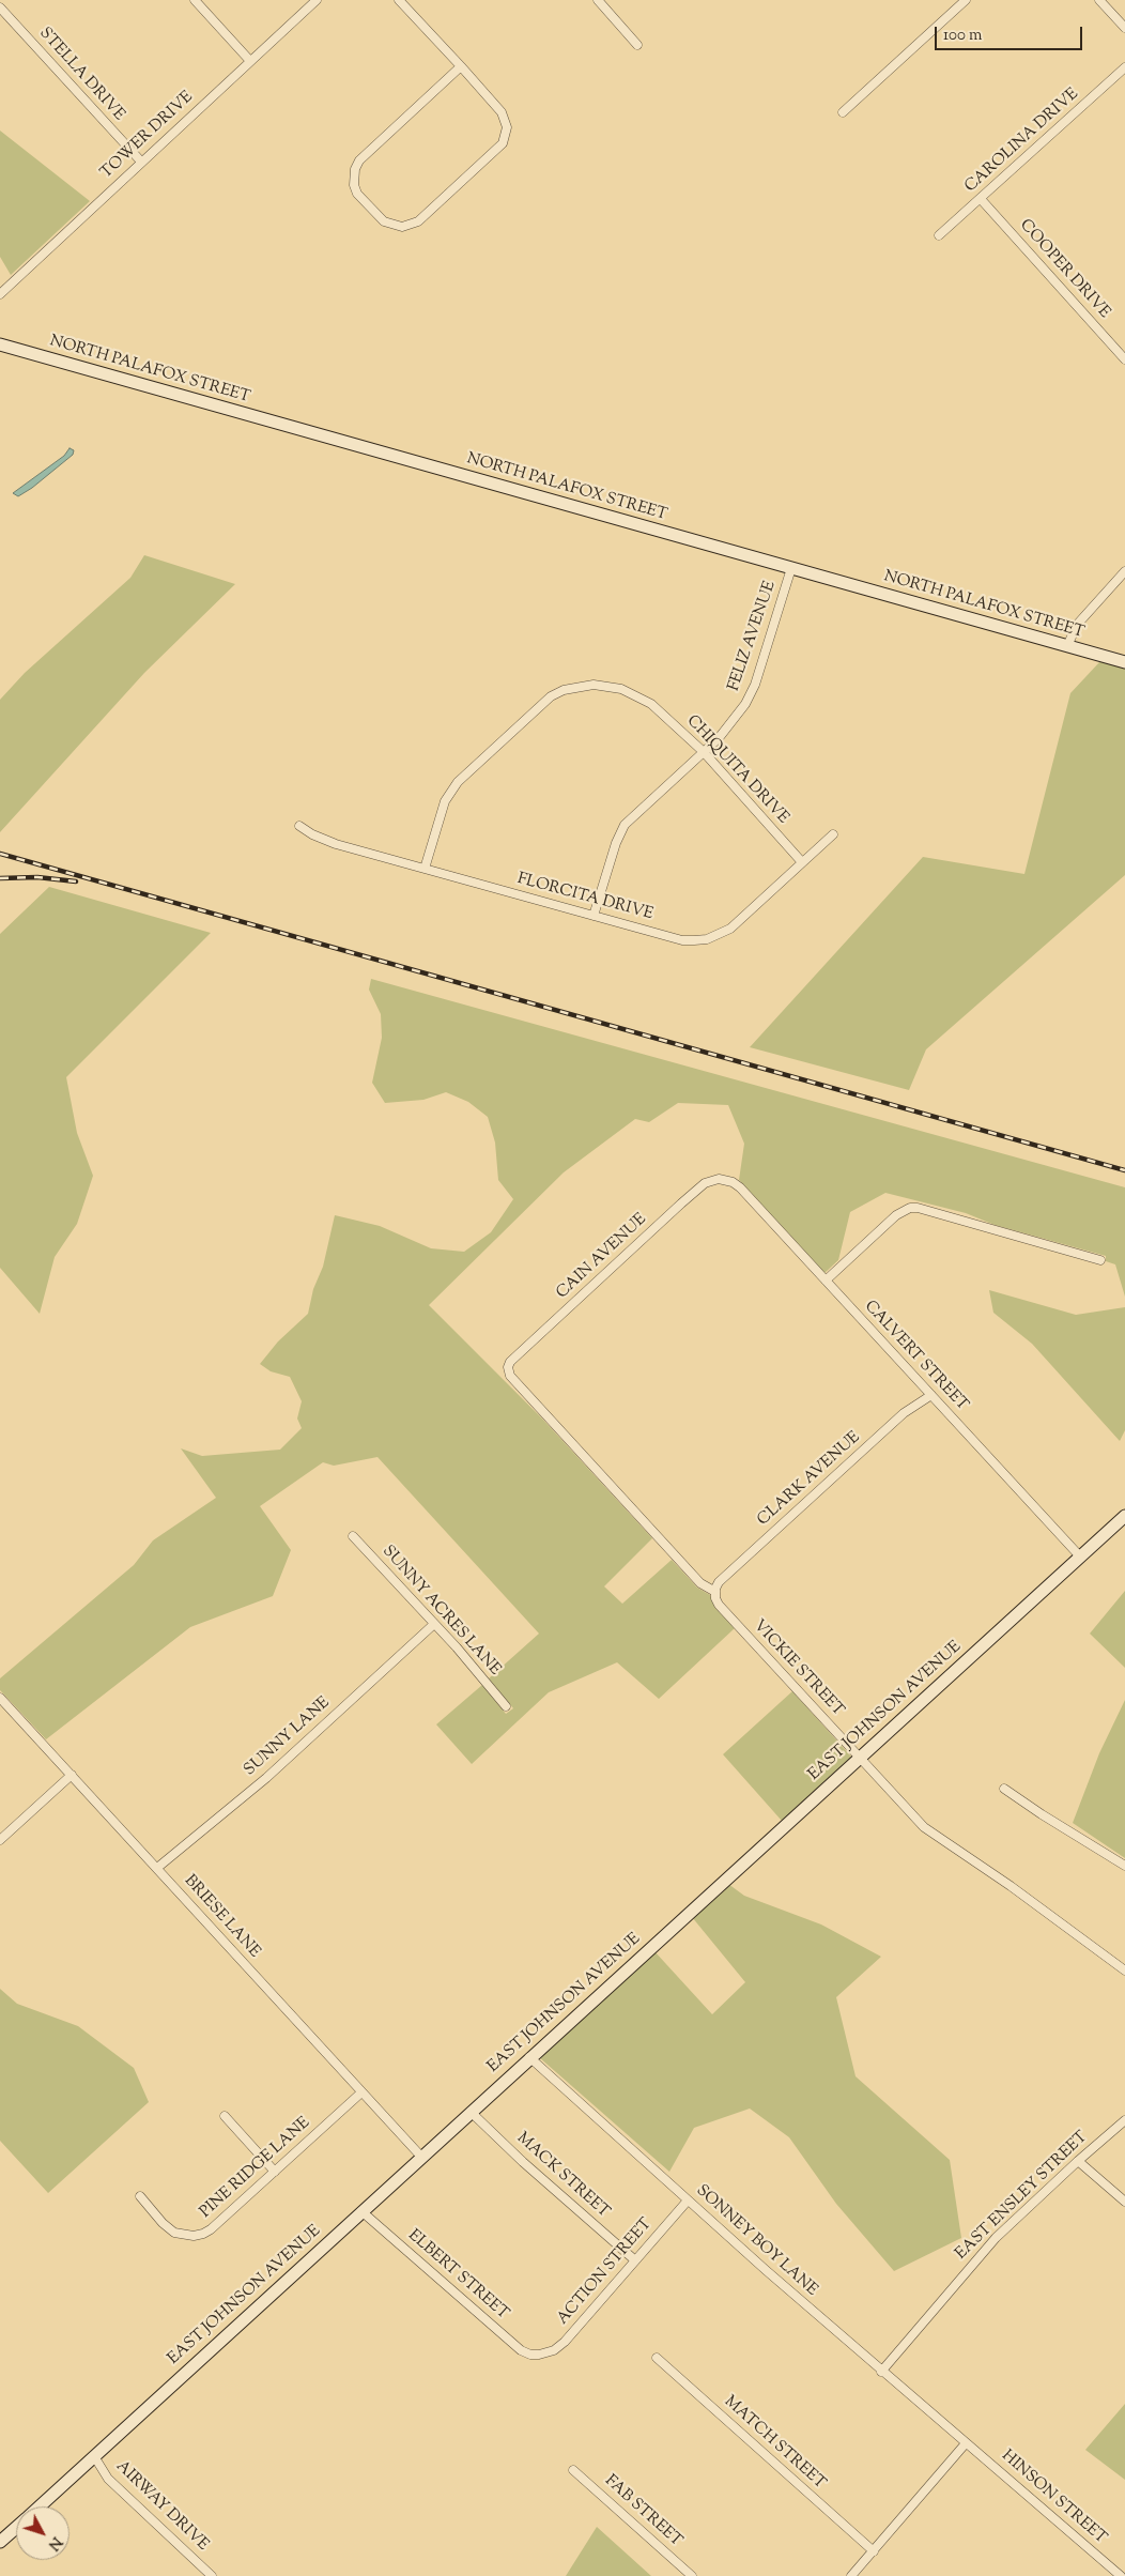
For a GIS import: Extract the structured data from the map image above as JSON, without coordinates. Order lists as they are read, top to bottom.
{
  "streets": {
    "main road": ["NORTH PALAFOX STREET", "EAST JOHNSON AVENUE"],
    "street": [
      "STELLA DRIVE",
      "TOWER DRIVE",
      "CAROLINA DRIVE",
      "COOPER DRIVE",
      "FELIZ AVENUE",
      "CHIQUITA DRIVE",
      "FLORCITA DRIVE",
      "CAIN AVENUE",
      "CALVERT STREET",
      "CLARK AVENUE",
      "SUNNY ACRES LANE",
      "VICKIE STREET",
      "SUNNY LANE",
      "BRIESE LANE",
      "PINE RIDGE LANE",
      "MACK STREET",
      "EAST ENSLEY STREET",
      "SONNEY BOY LANE",
      "ACTION STREET",
      "ELBERT STREET",
      "MATCH STREET",
      "HINSON STREET",
      "AIRWAY DRIVE",
      "FAB STREET"
    ]
  },
  "crossings": [
    ["STELLA DRIVE", "TOWER DRIVE"],
    ["CAROLINA DRIVE", "COOPER DRIVE"],
    ["NORTH PALAFOX STREET", "FELIZ AVENUE"],
    ["FELIZ AVENUE", "CHIQUITA DRIVE"],
    ["FELIZ AVENUE", "FLORCITA DRIVE"],
    ["CHIQUITA DRIVE", "FLORCITA DRIVE"],
    ["CAIN AVENUE", "CALVERT STREET"],
    ["CAIN AVENUE", "VICKIE STREET"],
    ["CALVERT STREET", "CLARK AVENUE"],
    ["CALVERT STREET", "EAST JOHNSON AVENUE"],
    ["CLARK AVENUE", "VICKIE STREET"],
    ["SUNNY ACRES LANE", "SUNNY LANE"],
    ["VICKIE STREET", "EAST JOHNSON AVENUE"],
    ["EAST JOHNSON AVENUE", "BRIESE LANE"],
    ["EAST JOHNSON AVENUE", "MACK STREET"],
    ["EAST JOHNSON AVENUE", "SONNEY BOY LANE"],
    ["EAST JOHNSON AVENUE", "ELBERT STREET"],
    ["EAST JOHNSON AVENUE", "AIRWAY DRIVE"],
    ["SUNNY LANE", "BRIESE LANE"],
    ["BRIESE LANE", "PINE RIDGE LANE"],
    ["MACK STREET", "ACTION STREET"],
    ["EAST ENSLEY STREET", "SONNEY BOY LANE"],
    ["SONNEY BOY LANE", "ACTION STREET"],
    ["SONNEY BOY LANE", "HINSON STREET"],
    ["ACTION STREET", "ELBERT STREET"]
  ],
  "scale_bar": "100 m",
  "north": "bottom right"
}
